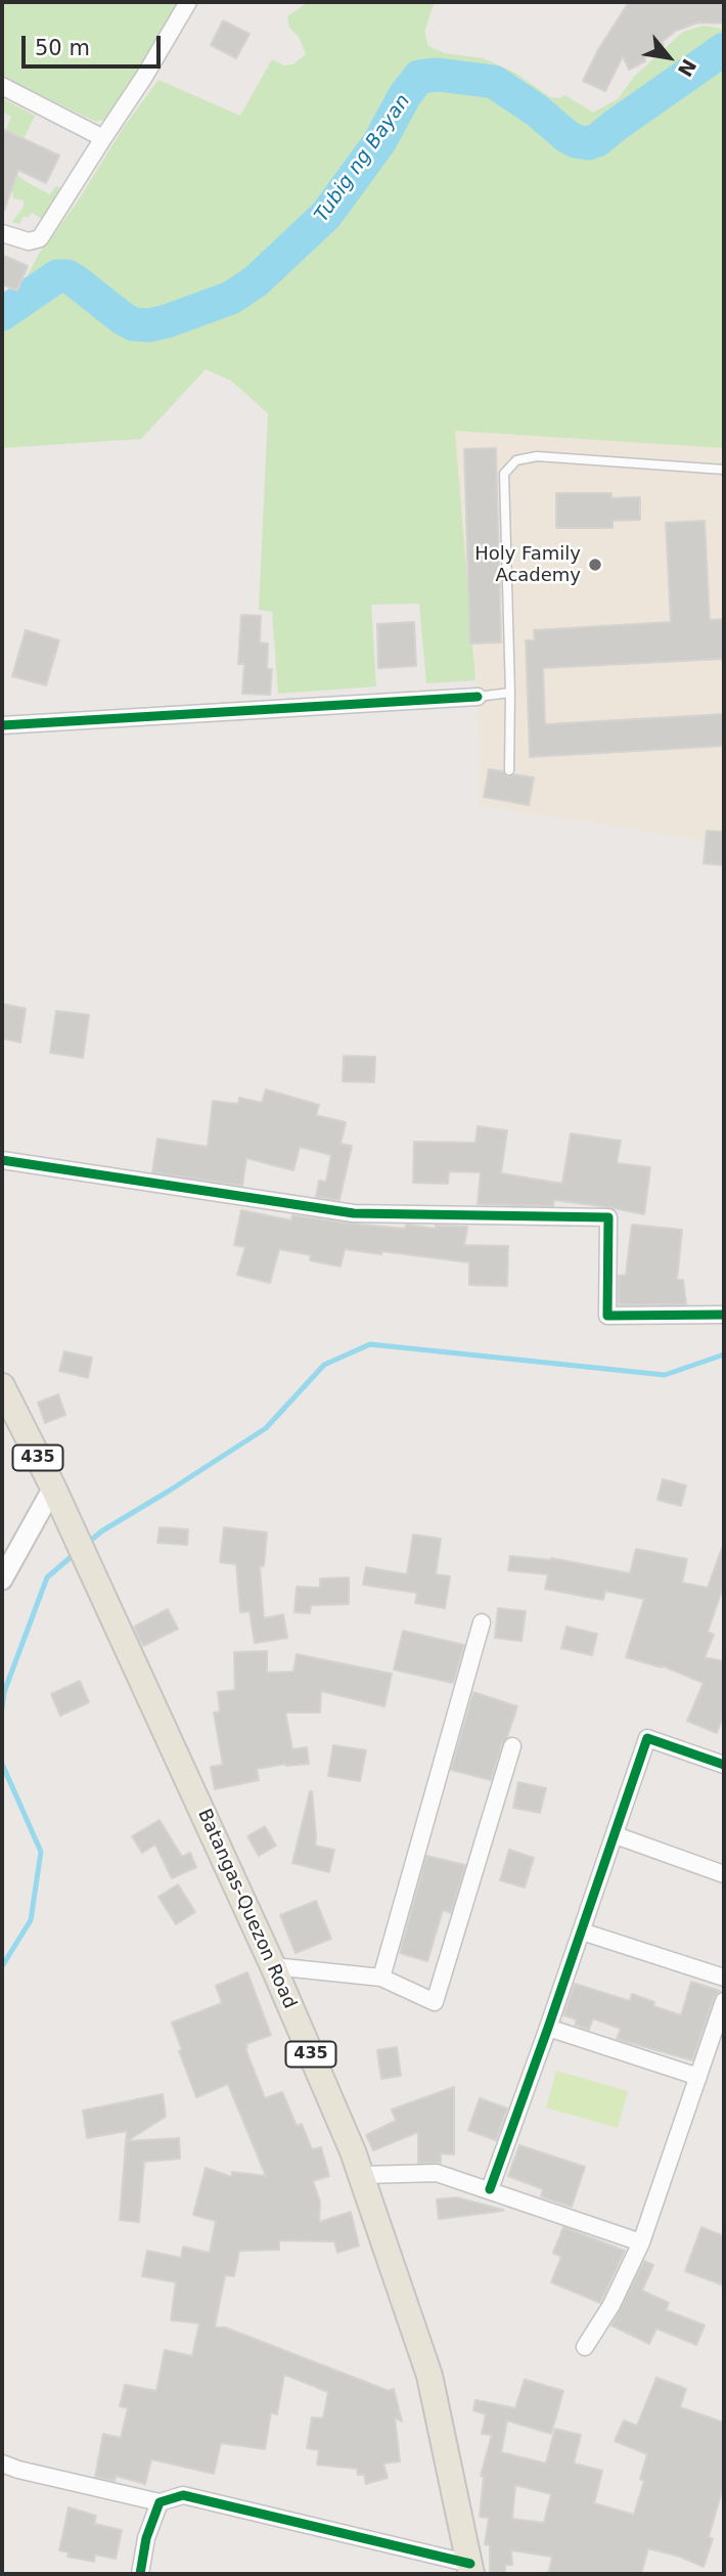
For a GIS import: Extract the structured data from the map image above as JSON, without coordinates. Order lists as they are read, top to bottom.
{
  "streets": {
    "main road": ["435", "Batangas-Quezon Road"]
  },
  "water": ["Tubig ng Bayan"],
  "places": ["Holy Family Academy"],
  "scale_bar": "50 m",
  "north": "bottom right"
}
